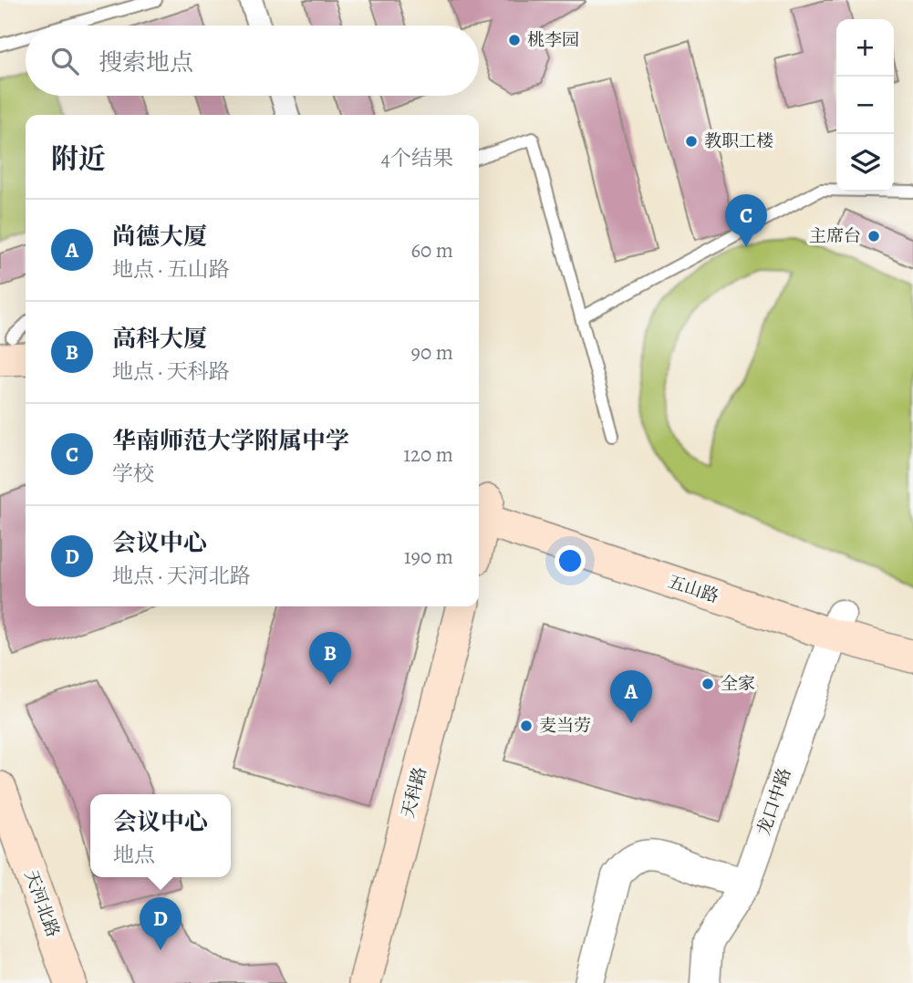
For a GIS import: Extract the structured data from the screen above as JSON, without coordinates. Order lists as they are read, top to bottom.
{
  "streets": {
    "main road": ["五山路", "天科路", "天河北路"],
    "street": ["龙口中路"]
  },
  "crossings": [
    ["五山路", "龙口中路"]
  ],
  "places": [
    "桃李园",
    "教职工楼",
    "主席台",
    "全家",
    "麦当劳"
  ],
  "page": {
    "map_buttons": ["+", "−"],
    "search": "搜索地点",
    "heading": ["附近", "4个结果"],
    "pins": [
      "C",
      "B",
      "A",
      "D"
    ],
    "list": [
      {
        "mark": "A",
        "name": "尚德大厦",
        "note": "地点 · 五山路",
        "value": "60 m"
      },
      {
        "mark": "B",
        "name": "高科大厦",
        "note": "地点 · 天科路",
        "value": "90 m"
      },
      {
        "mark": "C",
        "name": "华南师范大学附属中学",
        "note": "学校",
        "value": "120 m"
      },
      {
        "mark": "D",
        "name": "会议中心",
        "note": "地点 · 天河北路",
        "value": "190 m"
      }
    ],
    "popup": ["会议中心", "地点"]
  }
}
